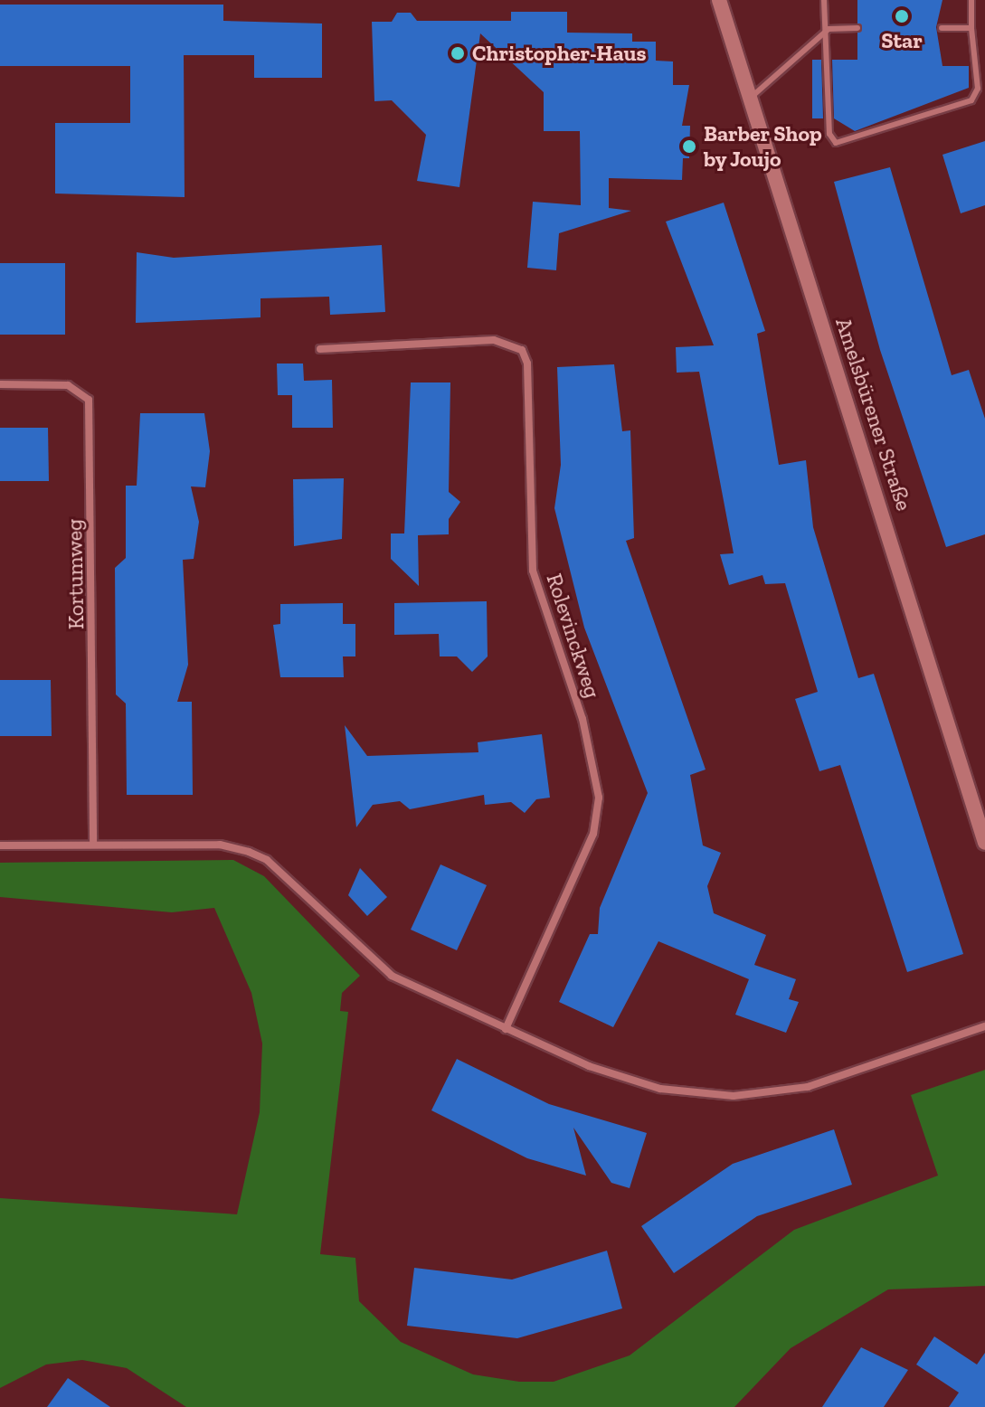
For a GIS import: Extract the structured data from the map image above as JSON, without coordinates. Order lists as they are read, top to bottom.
{
  "streets": {
    "street": ["Amelsbürener Straße", "Kortumweg", "Rolevinckweg"]
  },
  "places": ["Star", "Christopher-Haus", "Barber Shop by Joujo"]
}
